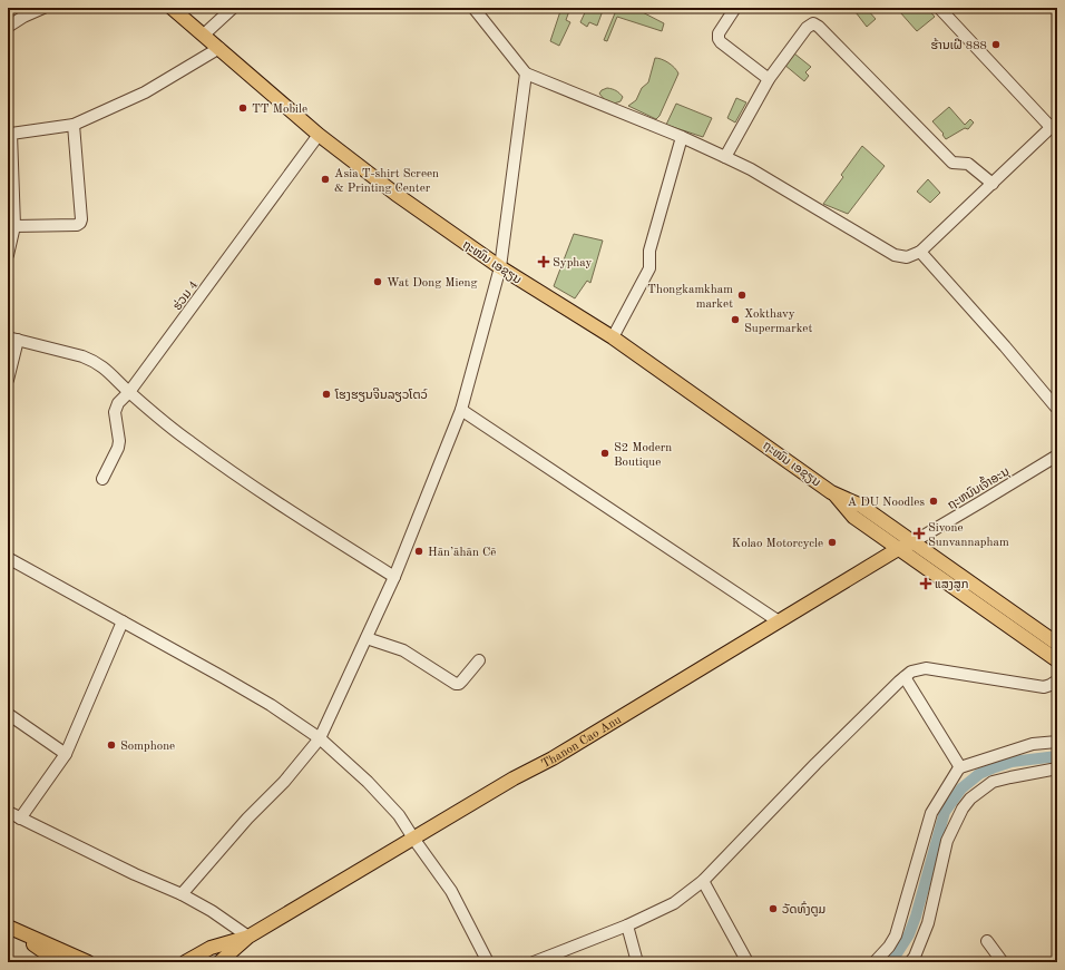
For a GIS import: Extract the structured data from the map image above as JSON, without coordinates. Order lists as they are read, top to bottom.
{
  "streets": {
    "main road": ["ຖະໜົນ ເອຊຽນ", "Thanon Cao Anu"],
    "street": ["ຮ່ວມ 4", "ຖະຫນົນເຈົ້າອະນຸ"]
  },
  "crossings": [
    ["ຖະໜົນ ເອຊຽນ", "ຮ່ວມ 4"],
    ["ຖະໜົນ ເອຊຽນ", "ຖະຫນົນເຈົ້າອະນຸ"],
    ["ຖະໜົນ ເອຊຽນ", "Thanon Cao Anu"],
    ["ຖະຫນົນເຈົ້າອະນຸ", "Thanon Cao Anu"]
  ],
  "places": {
    "other": [
      "ຮ້ານເຝີ 888",
      "TT Mobile",
      "Asia T-shirt Screen & Printing Center",
      "Wat Dong Mieng",
      "Thongkamkham market",
      "Xokthavy Supermarket",
      "ໂຮງຮຽນຈີນລຽວໂຕວ໌",
      "S2 Modern Boutique",
      "A DU Noodles",
      "Kolao Motorcycle",
      "Hān’āhān Cē",
      "Somphone",
      "ວັດທົ່ງຕູມ"
    ],
    "health": ["Syphay", "Sivone Sunvannapham", "ແສງສູກ"]
  }
}
